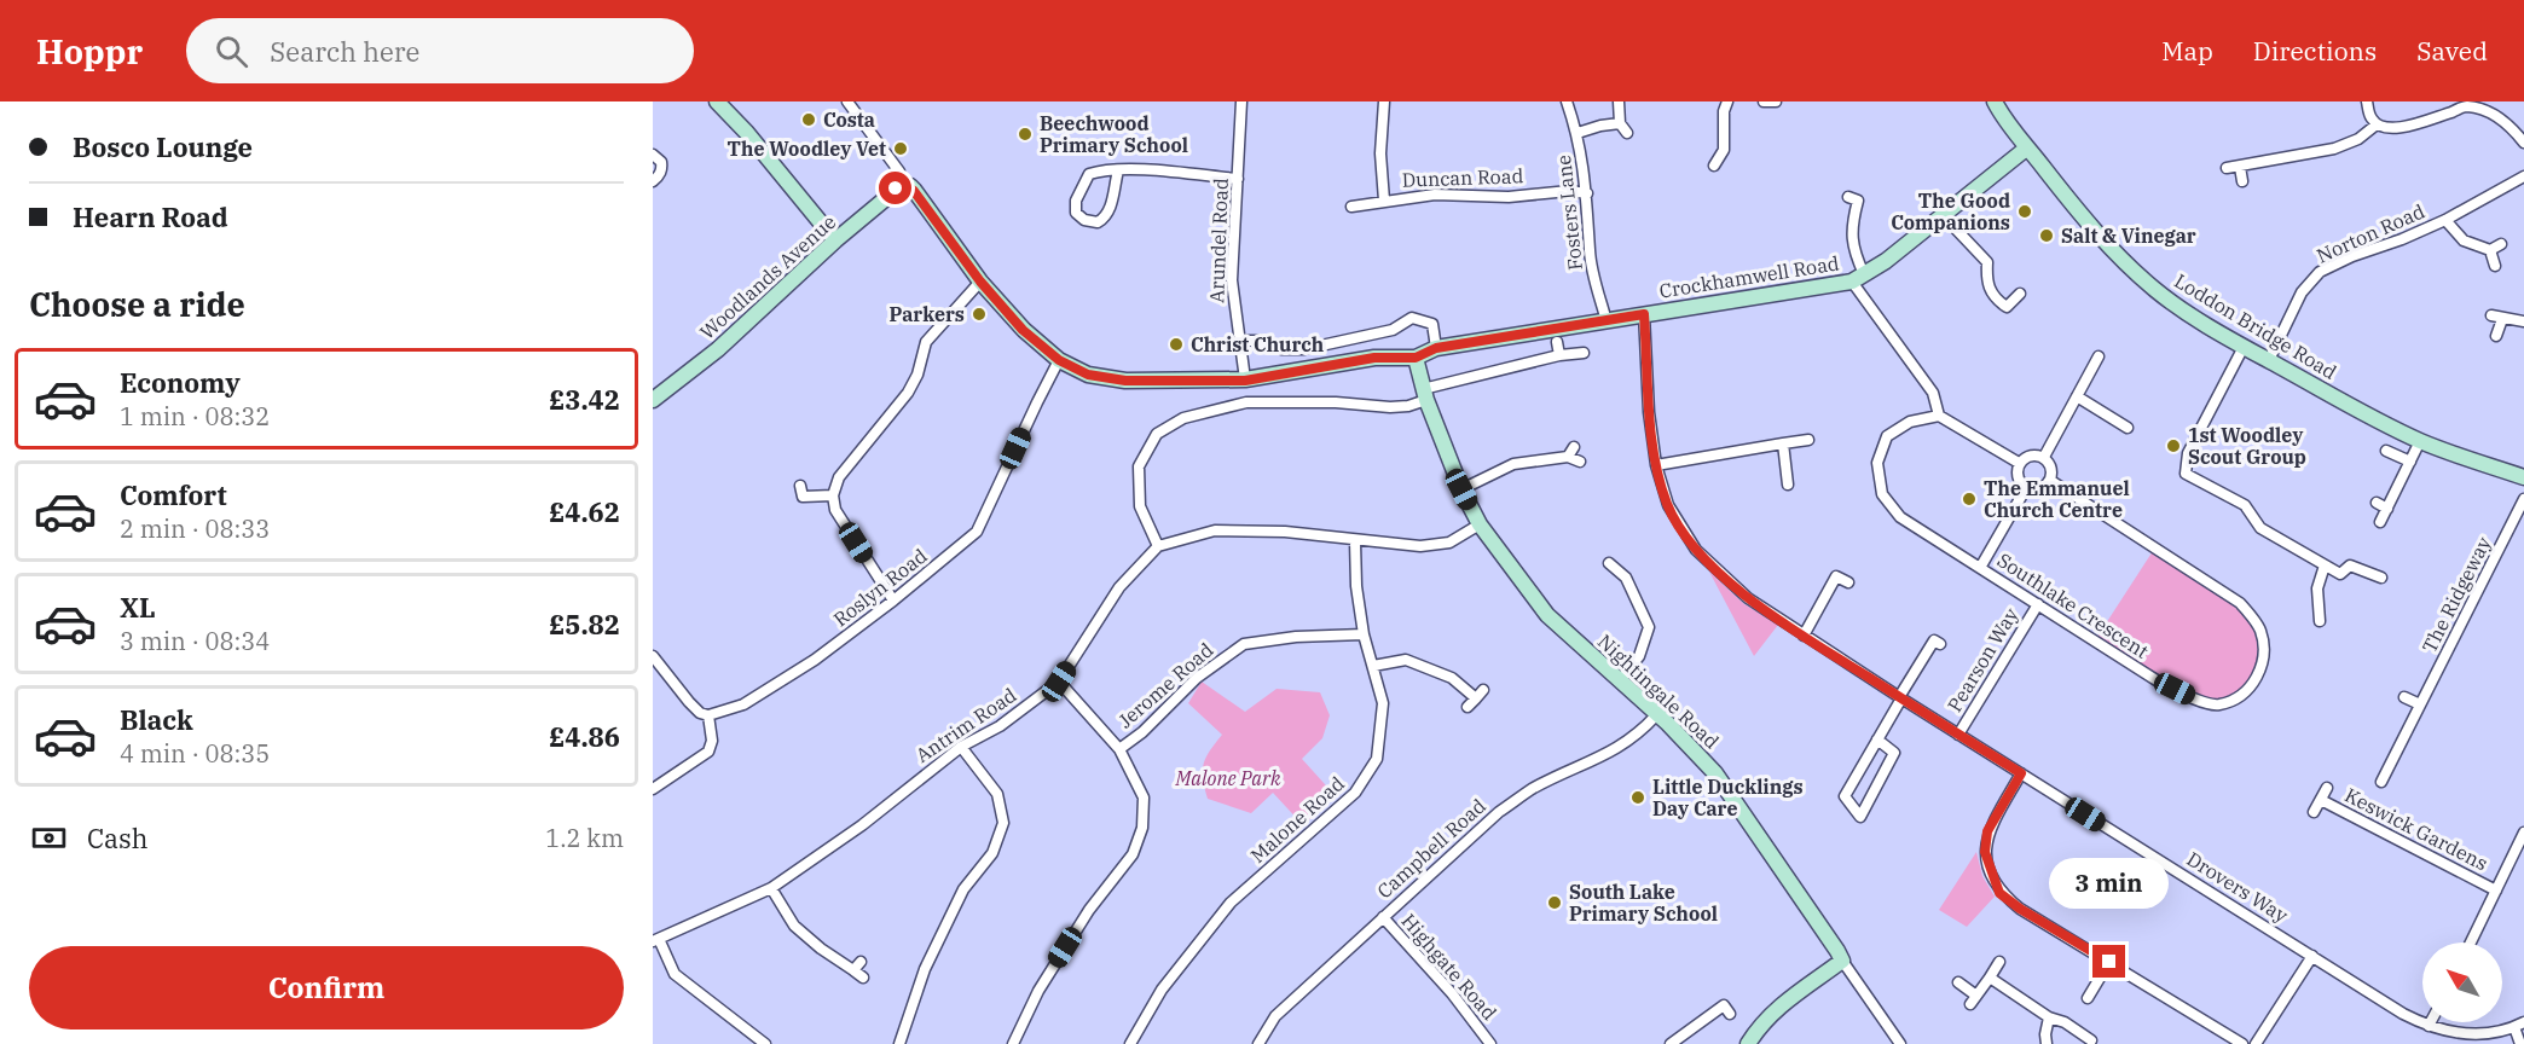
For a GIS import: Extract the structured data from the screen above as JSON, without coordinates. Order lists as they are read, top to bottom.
{
  "streets": {
    "street": [
      "Duncan Road",
      "Fosters Lane",
      "Norton Road",
      "Arundel Road",
      "Woodlands Avenue",
      "Crockhamwell Road",
      "Loddon Bridge Road",
      "Roslyn Road",
      "The Ridgeway",
      "Southlake Crescent",
      "Pearson Way",
      "Jerome Road",
      "Nightingale Road",
      "Antrim Road",
      "Malone Road",
      "Keswick Gardens",
      "Campbell Road",
      "Drovers Way",
      "Highgate Road"
    ]
  },
  "crossings": [
    ["Duncan Road", "Fosters Lane"],
    ["Fosters Lane", "Crockhamwell Road"],
    ["Norton Road", "Loddon Bridge Road"],
    ["Arundel Road", "Crockhamwell Road"],
    ["Woodlands Avenue", "Crockhamwell Road"],
    ["Crockhamwell Road", "Loddon Bridge Road"],
    ["Crockhamwell Road", "Roslyn Road"],
    ["Crockhamwell Road", "Nightingale Road"],
    ["Crockhamwell Road", "Drovers Way"],
    ["Southlake Crescent", "Pearson Way"],
    ["Pearson Way", "Drovers Way"],
    ["Jerome Road", "Malone Road"],
    ["Nightingale Road", "Campbell Road"],
    ["Campbell Road", "Highgate Road"]
  ],
  "parks": ["Malone Park"],
  "places": [
    "Costa",
    "Beechwood Primary School",
    "The Woodley Vet",
    "The Good Companions",
    "Salt & Vinegar",
    "Parkers",
    "Christ Church",
    "1st Woodley Scout Group",
    "The Emmanuel Church Centre",
    "Little Ducklings Day Care",
    "South Lake Primary School"
  ],
  "north": "top left",
  "page": {
    "header": "Hoppr",
    "search": "Search here",
    "nav": ["Map", "Directions", "Saved"],
    "banner": ["Bosco Lounge", "Hearn Road"],
    "heading": "Choose a ride",
    "list": [
      {
        "name": "Economy",
        "note": "1 min · 08:32",
        "value": "£3.42"
      },
      {
        "name": "Comfort",
        "note": "2 min · 08:33",
        "value": "£4.62"
      },
      {
        "name": "XL",
        "note": "3 min · 08:34",
        "value": "£5.82"
      },
      {
        "name": "Black",
        "note": "4 min · 08:35",
        "value": "£4.86"
      }
    ],
    "pay": ["Cash", "1.2 km"],
    "bubble": "3 min",
    "buttons": "Confirm"
  }
}
